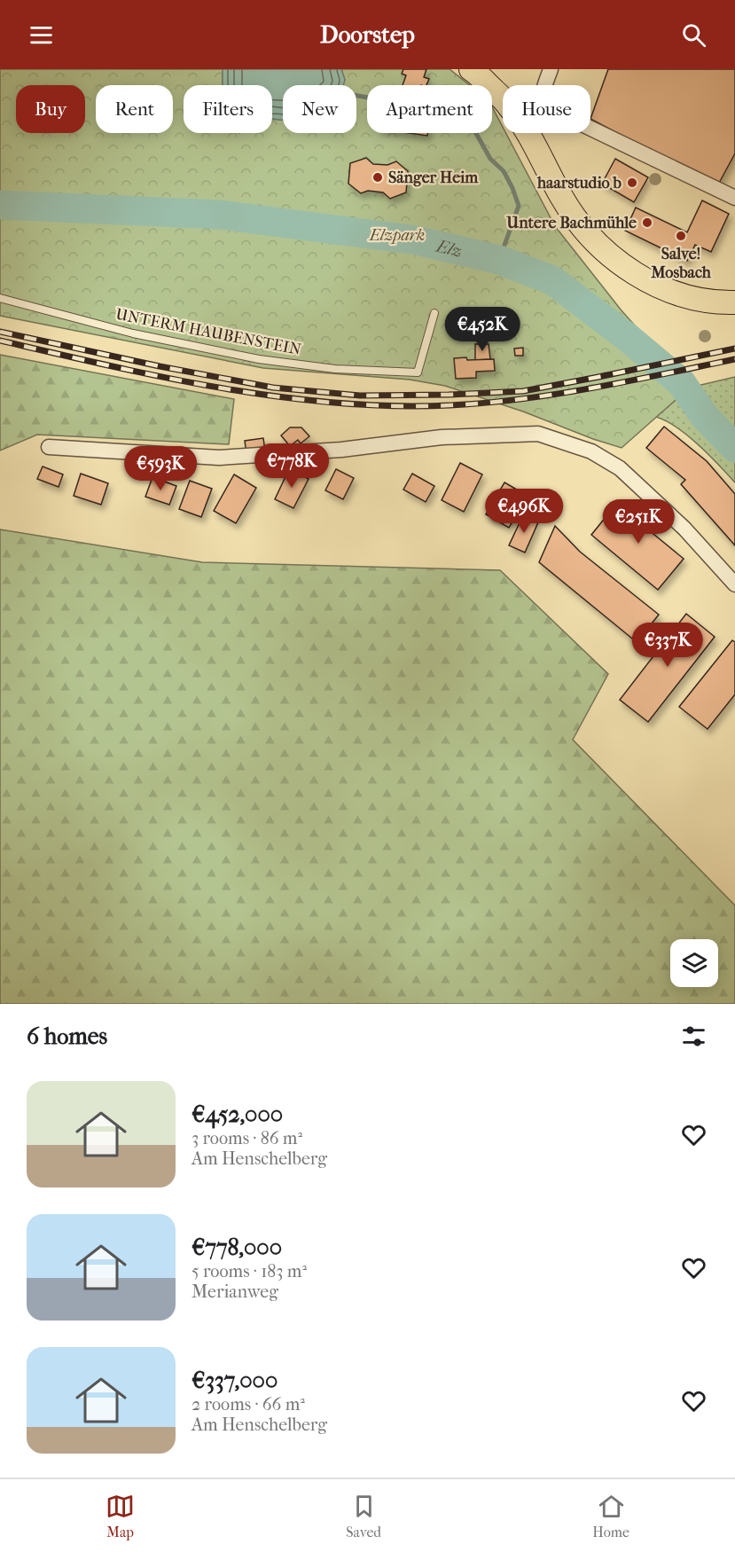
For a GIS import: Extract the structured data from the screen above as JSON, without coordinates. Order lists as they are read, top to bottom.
{
  "streets": {
    "lane": ["UNTERM HAUBENSTEIN"]
  },
  "water": ["Elz"],
  "parks": ["Elzpark"],
  "places": [
    "Sänger Heim",
    "haarstudio b",
    "Untere Bachmühle",
    "Salve! Mosbach"
  ],
  "page": {
    "header": "Doorstep",
    "chip": [
      "Buy",
      "Rent",
      "Filters",
      "New",
      "Apartment",
      "House"
    ],
    "price": [
      "€452K",
      "€778K",
      "€593K",
      "€496K",
      "€251K",
      "€337K"
    ],
    "heading": "6 homes",
    "list": [
      {
        "name": "€452,000",
        "note": "3 rooms · 86 m² · Am Henschelberg"
      },
      {
        "name": "€778,000",
        "note": "5 rooms · 183 m² · Merianweg"
      },
      {
        "name": "€337,000",
        "note": "2 rooms · 66 m² · Am Henschelberg"
      }
    ],
    "tabs": ["Map", "Saved", "Home"]
  }
}
